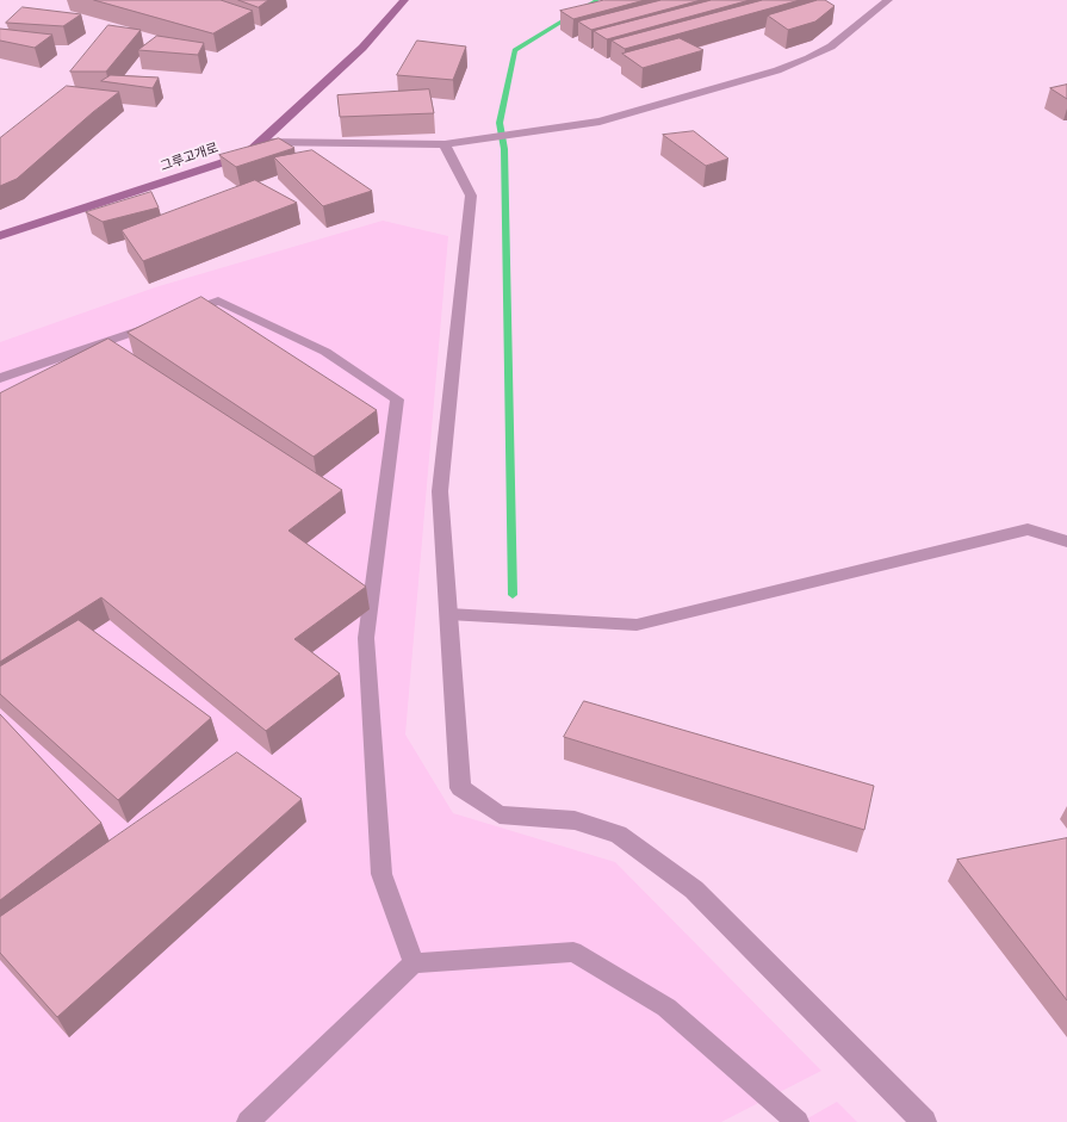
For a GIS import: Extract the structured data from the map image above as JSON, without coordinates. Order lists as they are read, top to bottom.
{
  "streets": {
    "street": ["그루고개로"]
  }
}
